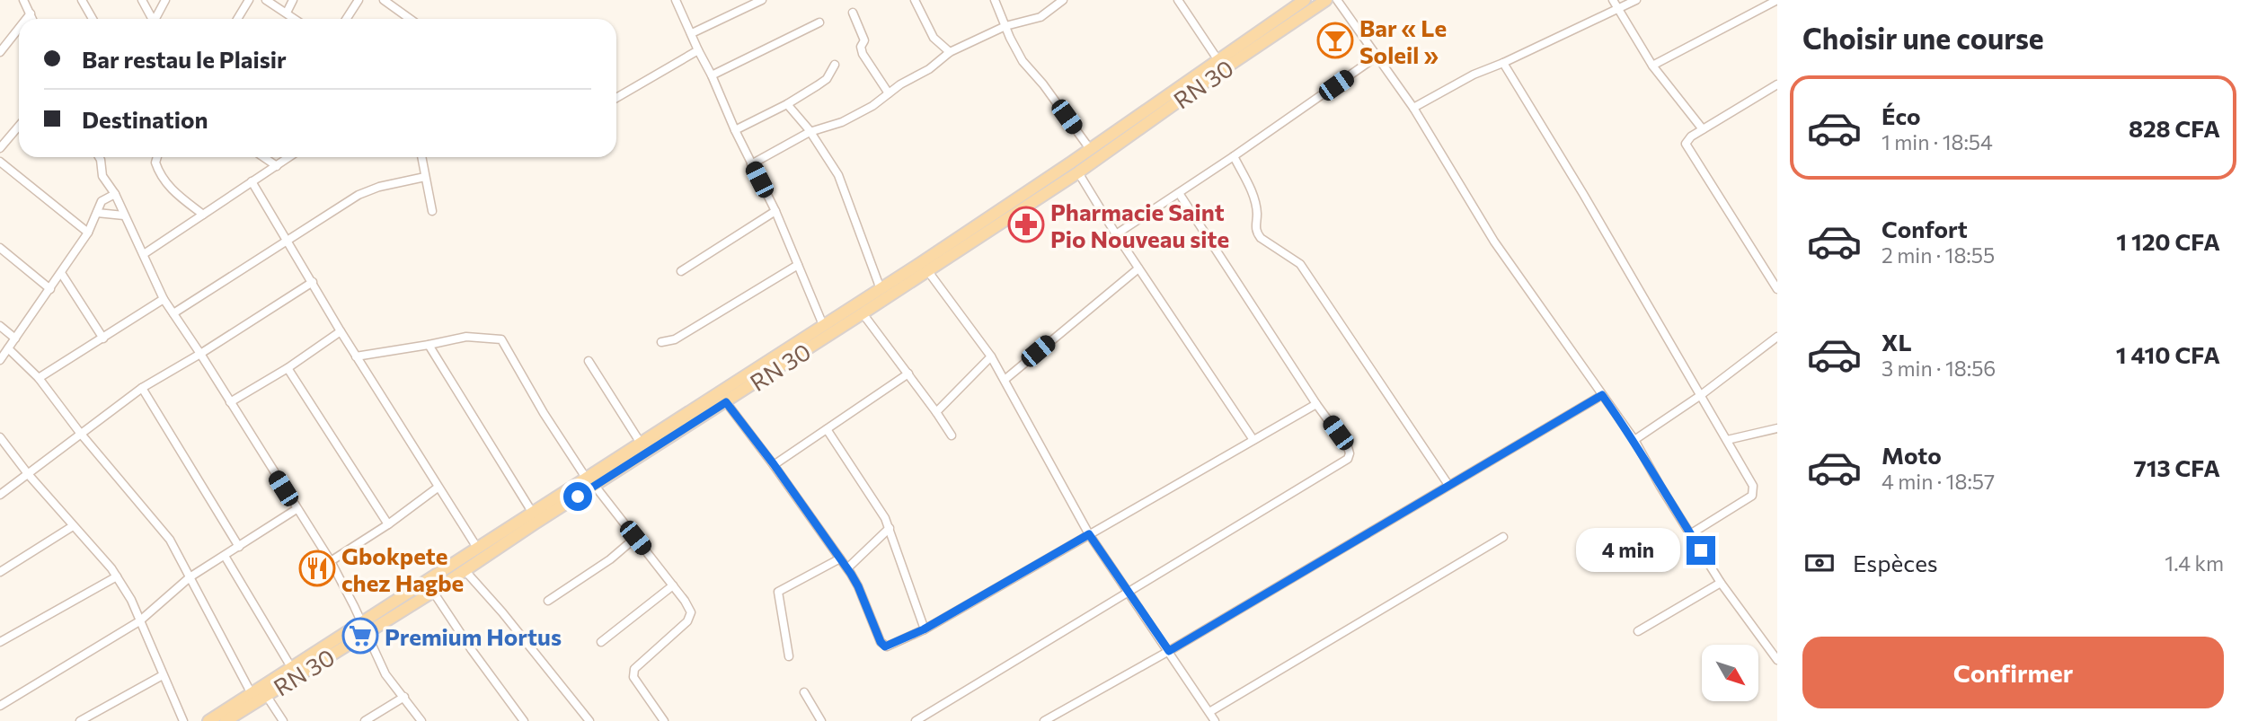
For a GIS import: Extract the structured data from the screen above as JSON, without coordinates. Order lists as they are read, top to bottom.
{
  "streets": {
    "main road": ["RN 30"]
  },
  "places": {
    "bar": ["Bar « Le Soleil »"],
    "pharmacy": ["Pharmacie Saint Pio Nouveau site"],
    "restaurant": ["Gbokpete chez Hagbe"],
    "supermarket": ["Premium Hortus"]
  },
  "north": "bottom right",
  "page": {
    "heading": "Choisir une course",
    "banner": ["Bar restau le Plaisir", "Destination"],
    "list": [
      {
        "name": "Éco",
        "note": "1 min · 18:54",
        "value": "828 CFA"
      },
      {
        "name": "Confort",
        "note": "2 min · 18:55",
        "value": "1 120 CFA"
      },
      {
        "name": "XL",
        "note": "3 min · 18:56",
        "value": "1 410 CFA"
      },
      {
        "name": "Moto",
        "note": "4 min · 18:57",
        "value": "713 CFA"
      }
    ],
    "bubble": "4 min",
    "pay": ["Espèces", "1.4 km"],
    "buttons": "Confirmer"
  }
}
